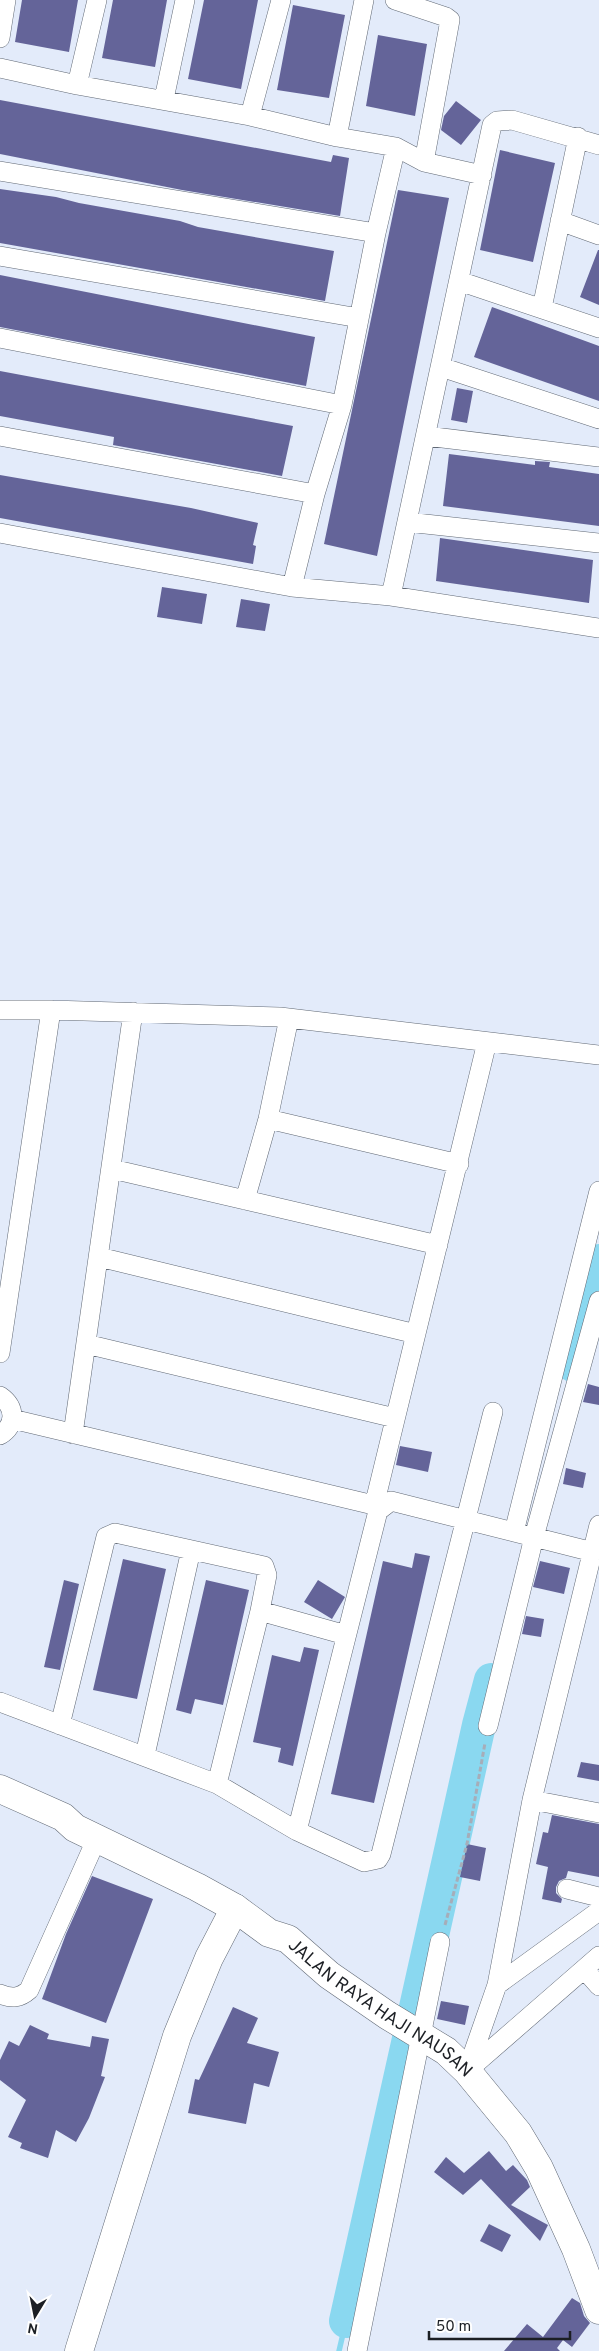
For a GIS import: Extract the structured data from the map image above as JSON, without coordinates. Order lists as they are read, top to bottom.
{
  "streets": {
    "street": ["JALAN RAYA HAJI NAUSAN"]
  },
  "scale_bar": "50 m",
  "north": "bottom"
}
